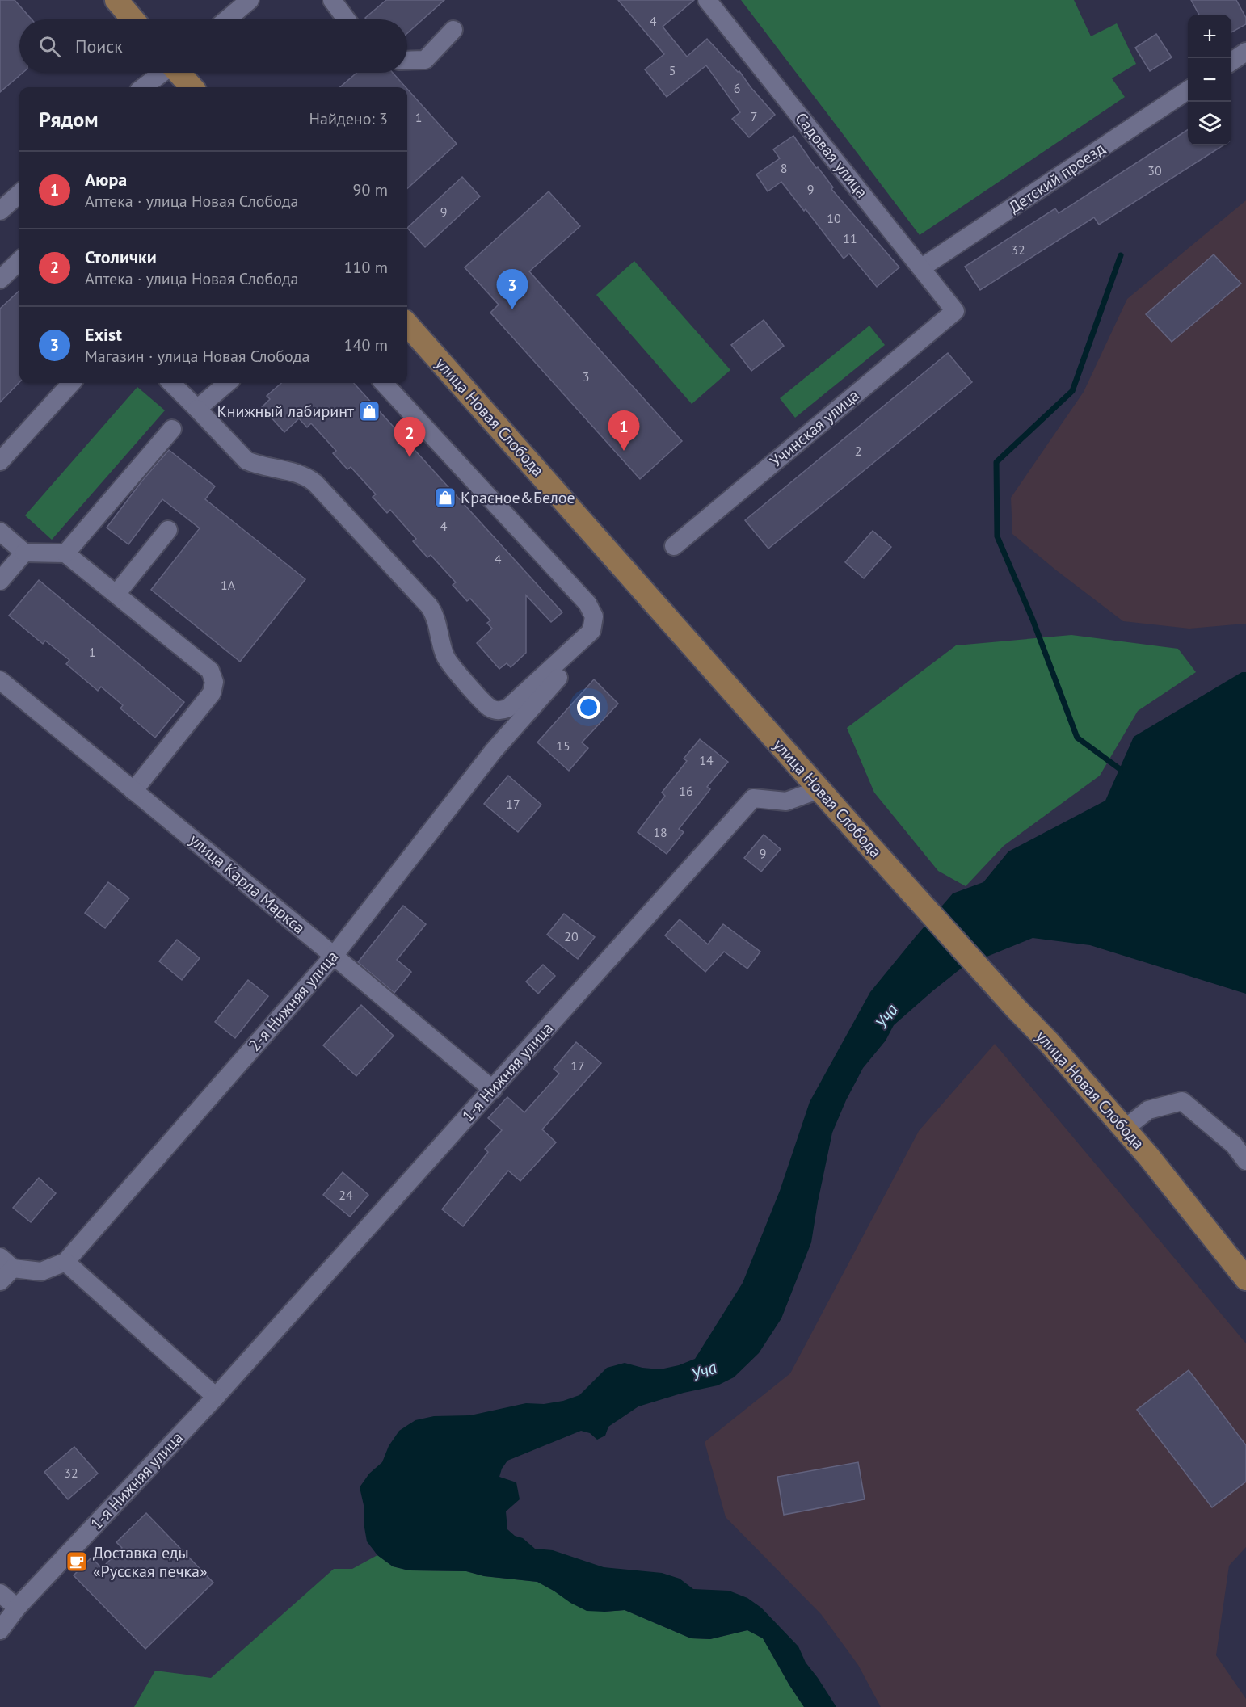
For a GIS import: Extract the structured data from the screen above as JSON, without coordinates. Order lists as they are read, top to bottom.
{
  "streets": {
    "main road": ["улица Новая Слобода"],
    "street": [
      "Садовая улица",
      "Детский проезд",
      "Учинская улица",
      "улица Карла Маркса",
      "2-я Нижняя улица",
      "1-я Нижняя улица"
    ]
  },
  "crossings": [
    ["Садовая улица", "Детский проезд"],
    ["Садовая улица", "Учинская улица"],
    ["улица Новая Слобода", "1-я Нижняя улица"],
    ["улица Карла Маркса", "2-я Нижняя улица"],
    ["улица Карла Маркса", "1-я Нижняя улица"]
  ],
  "water": ["Уча"],
  "places": {
    "shop": ["Книжный лабиринт", "Красное&Белое"],
    "cafe": ["Доставка еды «Русская печка»"]
  },
  "house_numbers": [
    "4",
    "5",
    "6",
    "7",
    "1",
    "8",
    "30",
    "9",
    "9",
    "10",
    "11",
    "32",
    "3",
    "2",
    "4",
    "4",
    "1А",
    "1",
    "15",
    "14",
    "16",
    "17",
    "18",
    "9",
    "20",
    "17",
    "24",
    "32"
  ],
  "page": {
    "map_buttons": ["+", "−"],
    "search": "Поиск",
    "heading": ["Рядом", "Найдено: 3"],
    "list": [
      {
        "mark": "1",
        "name": "Аюра",
        "note": "Аптека · улица Новая Слобода",
        "value": "90 m"
      },
      {
        "mark": "2",
        "name": "Столички",
        "note": "Аптека · улица Новая Слобода",
        "value": "110 m"
      },
      {
        "mark": "3",
        "name": "Exist",
        "note": "Магазин · улица Новая Слобода",
        "value": "140 m"
      }
    ],
    "pins": ["3", "1", "2"]
  }
}
